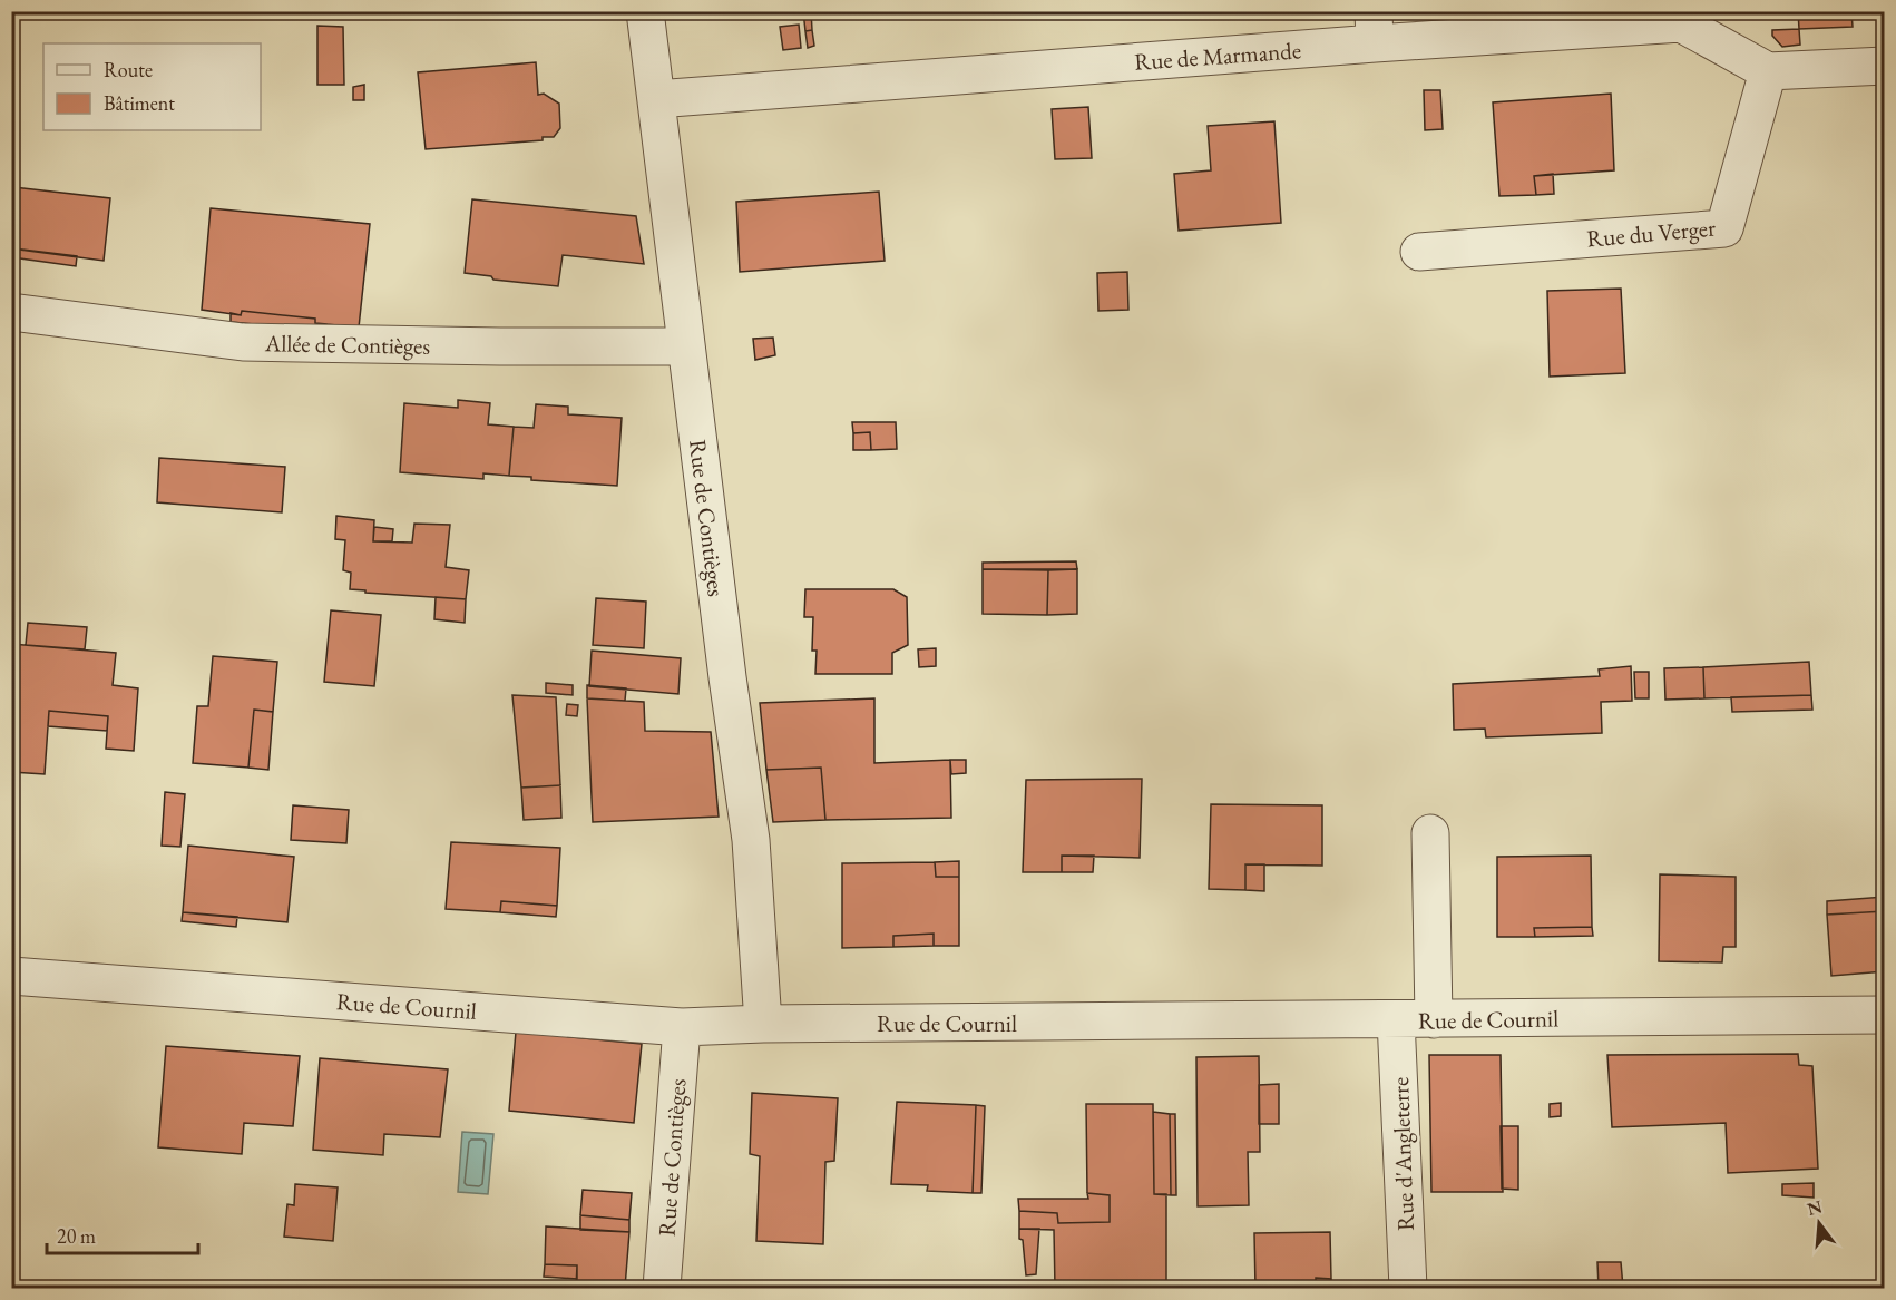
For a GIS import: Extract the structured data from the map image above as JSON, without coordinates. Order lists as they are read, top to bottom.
{
  "streets": {
    "street": [
      "Rue de Marmande",
      "Rue du Verger",
      "Allée de Contièges",
      "Rue de Contièges",
      "Rue de Cournil",
      "Rue d'Angleterre"
    ]
  },
  "crossings": [
    ["Rue de Marmande", "Rue du Verger"],
    ["Rue de Marmande", "Rue de Contièges"],
    ["Allée de Contièges", "Rue de Contièges"],
    ["Rue de Contièges", "Rue de Cournil"],
    ["Rue de Cournil", "Rue d'Angleterre"]
  ],
  "legend": ["Route", "Bâtiment"],
  "scale_bar": "20 m",
  "north": "top"
}
